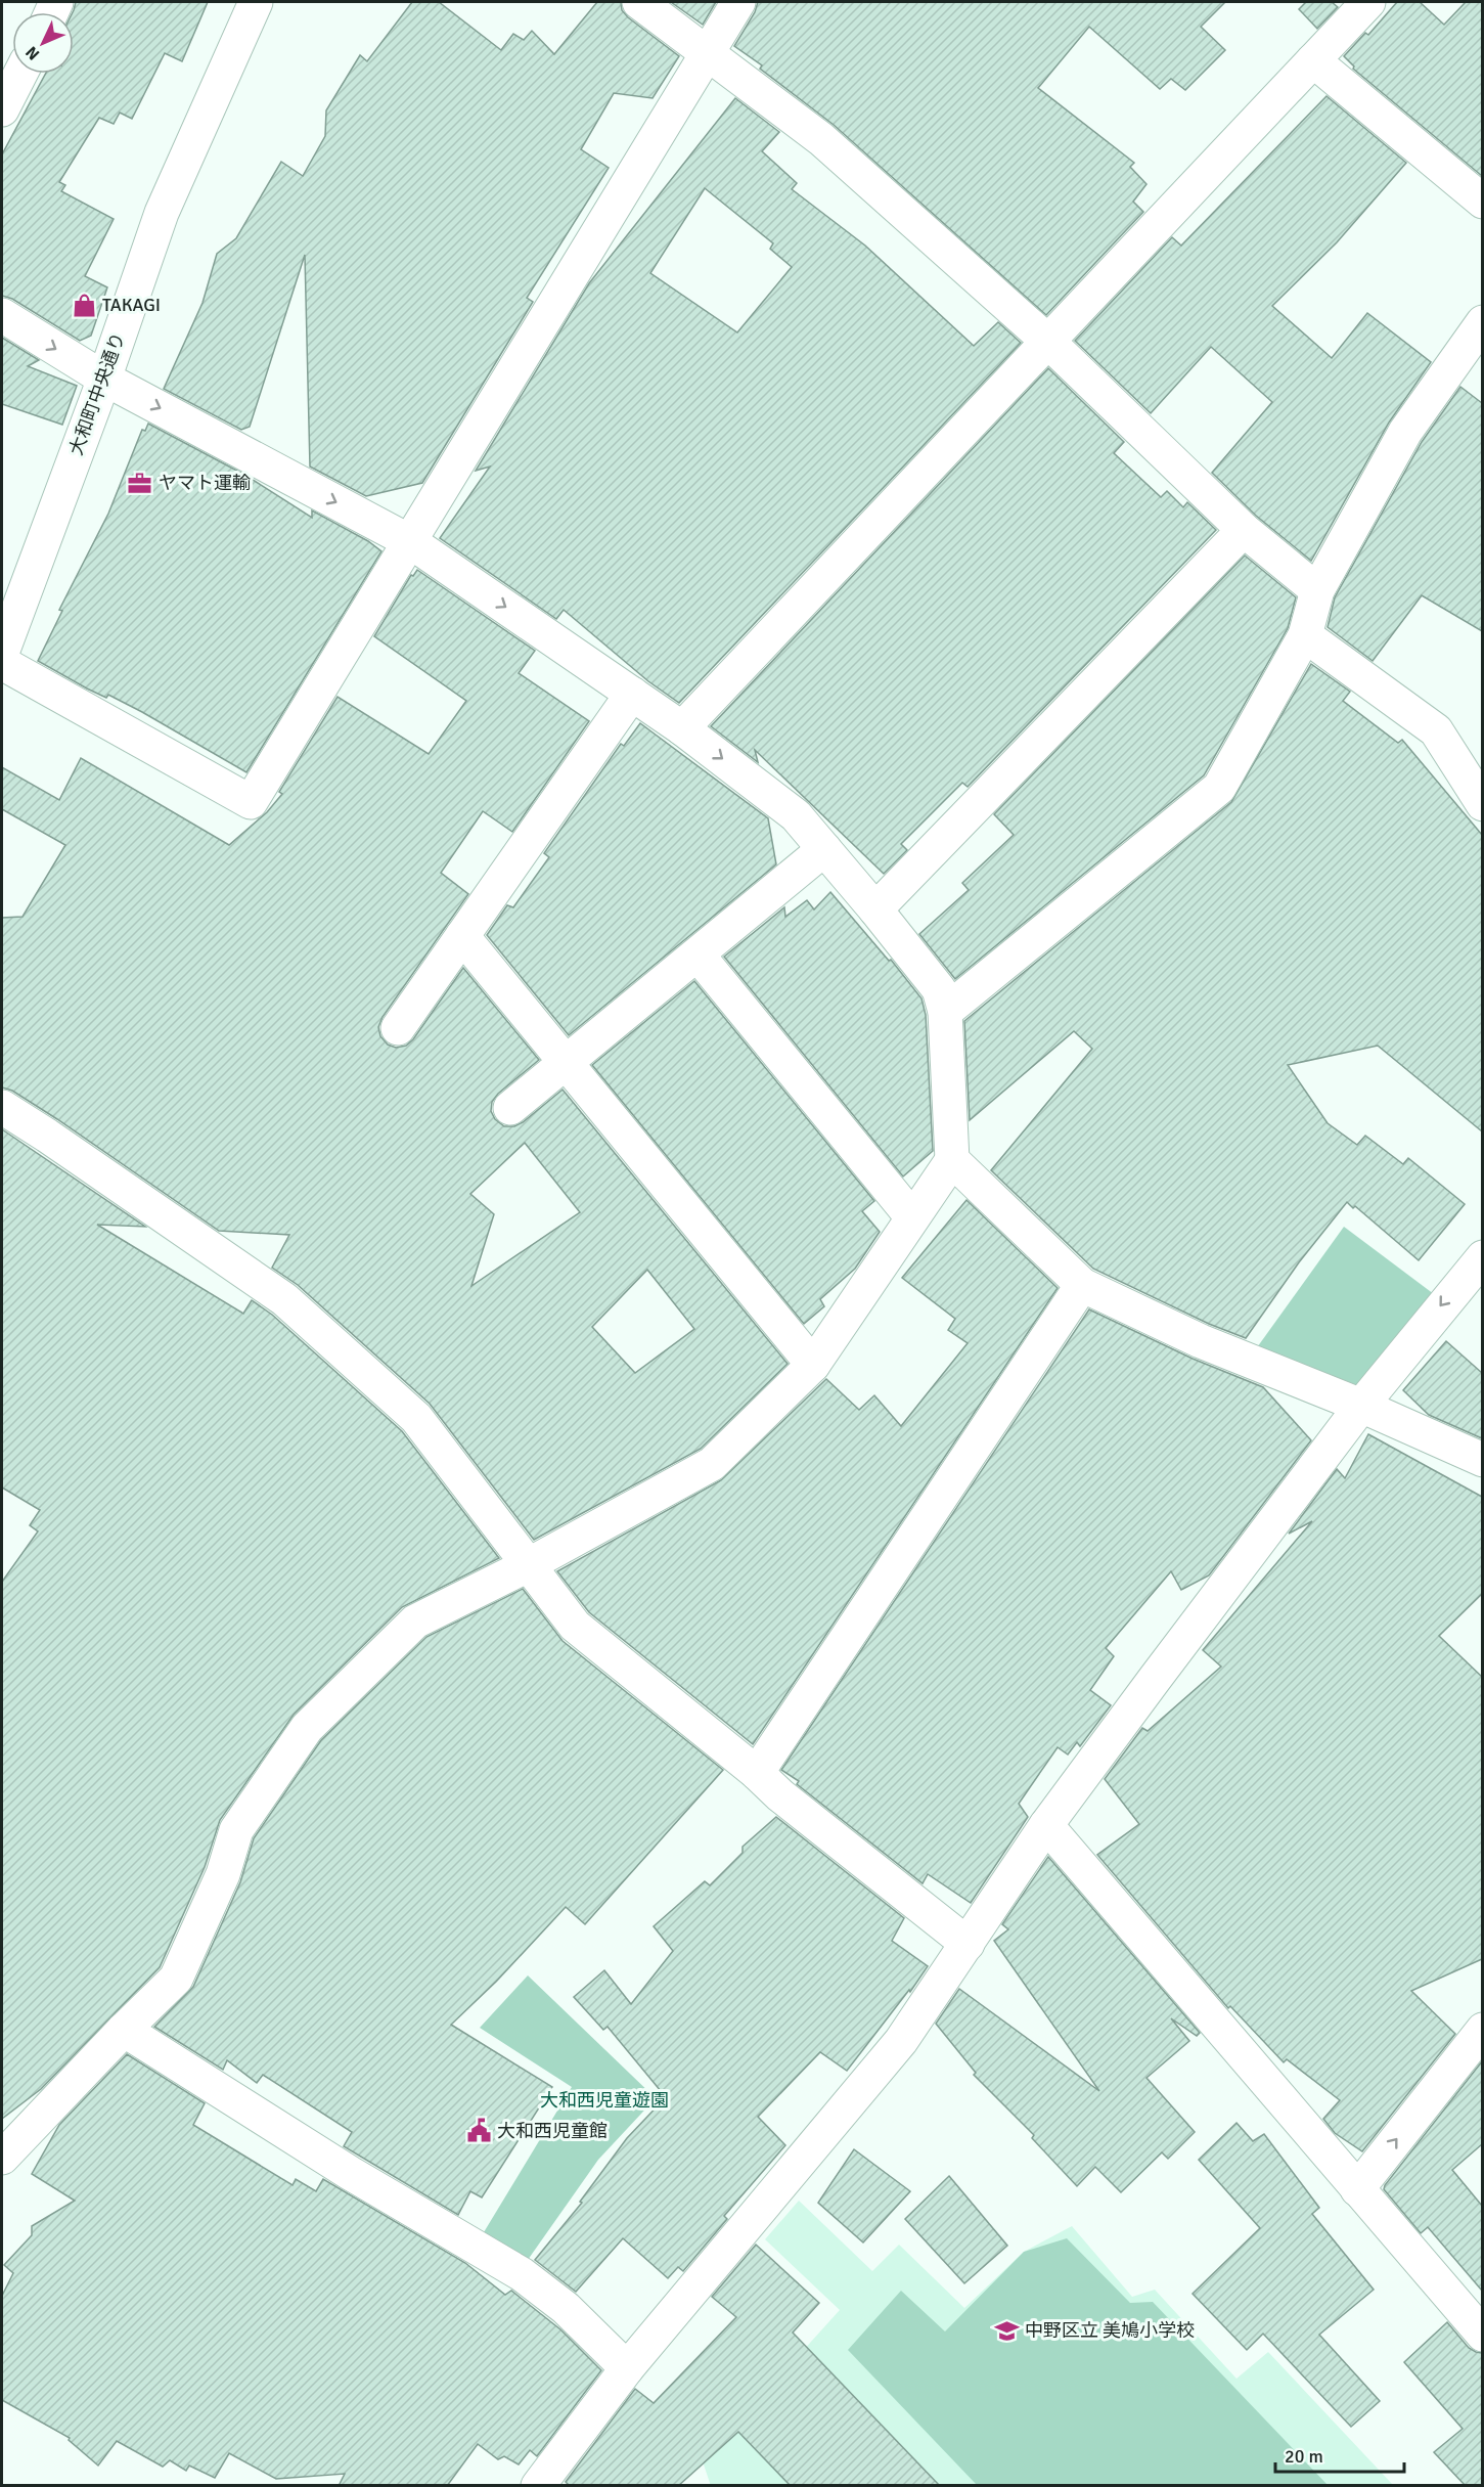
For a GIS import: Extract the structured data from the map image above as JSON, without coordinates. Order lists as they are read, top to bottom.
{
  "streets": {
    "street": ["大和町中央通り"]
  },
  "parks": ["大和西児童遊園"],
  "places": {
    "shop": ["TAKAGI"],
    "office": ["ヤマト運輸"],
    "public building": ["大和西児童館"],
    "school or university": ["中野区立 美鳩小学校"]
  },
  "scale_bar": "20 m",
  "north": "bottom left"
}
